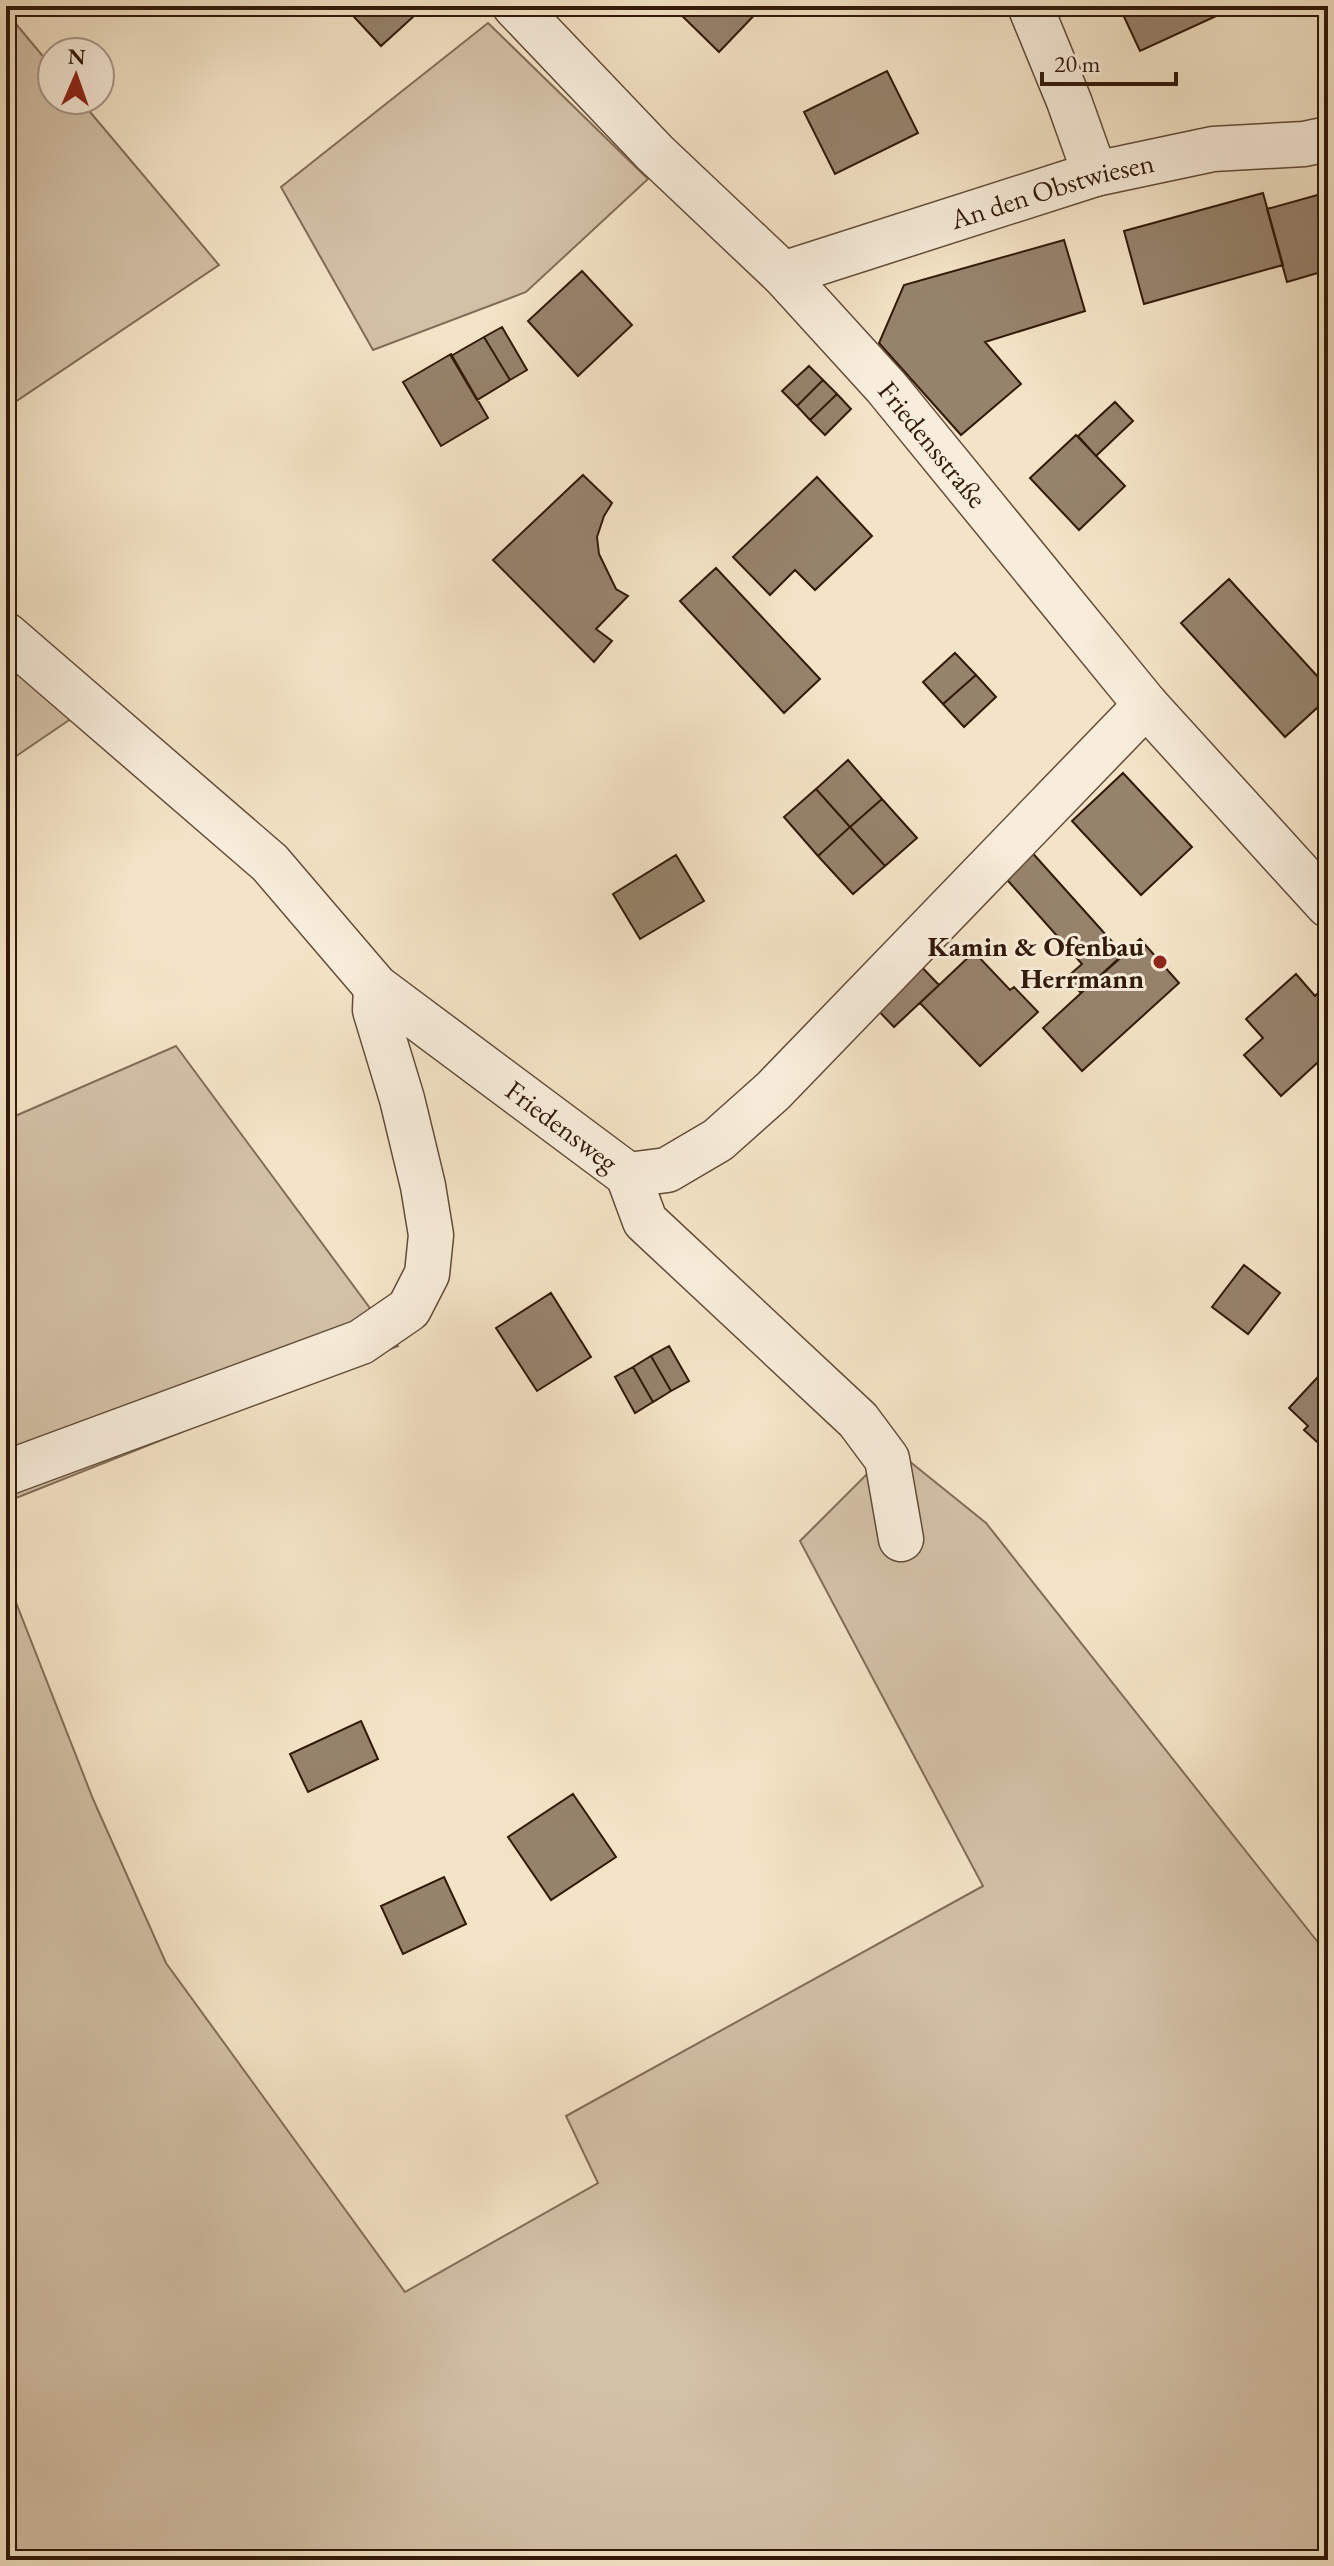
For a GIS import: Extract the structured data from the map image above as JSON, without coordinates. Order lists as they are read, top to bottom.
{
  "streets": {
    "street": ["An den Obstwiesen", "Friedensstraße", "Friedensweg"]
  },
  "crossings": [
    ["An den Obstwiesen", "Friedensstraße"],
    ["Friedensstraße", "Friedensweg"]
  ],
  "places": ["Kamin & Ofenbau Herrmann"],
  "scale_bar": "20 m",
  "north": "top"
}
